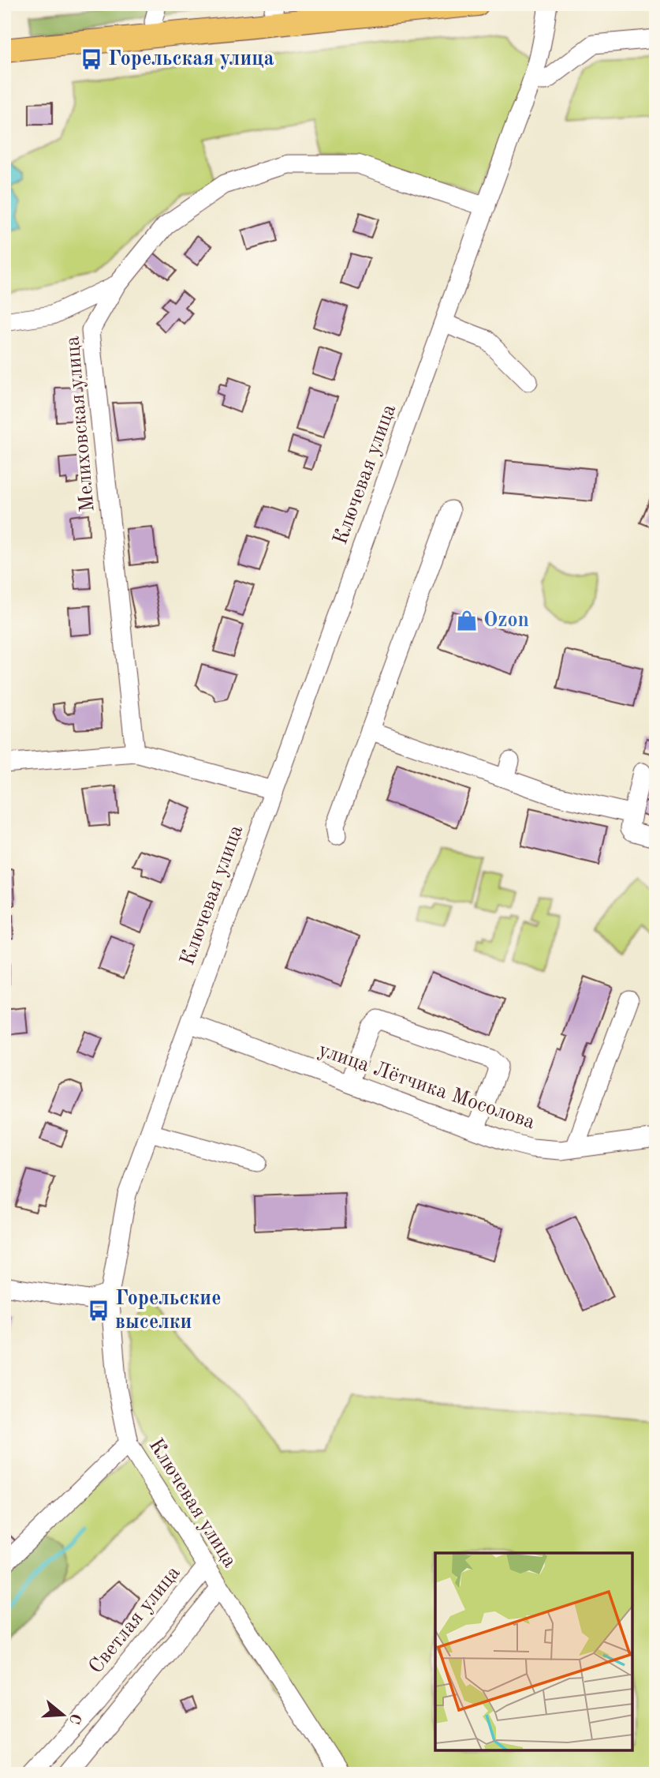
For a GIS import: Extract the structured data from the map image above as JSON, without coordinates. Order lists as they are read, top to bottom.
{
  "streets": {
    "street": [
      "Мелиховская улица",
      "Ключевая улица",
      "улица Лётчика Мосолова",
      "Светлая улица"
    ]
  },
  "crossings": [
    ["Мелиховская улица", "Ключевая улица"],
    ["Ключевая улица", "улица Лётчика Мосолова"],
    ["Ключевая улица", "Светлая улица"]
  ],
  "places": {
    "bus stop": ["Горельская улица", "Горельские выселки"],
    "shop": ["Ozon"]
  },
  "north": "right"
}
